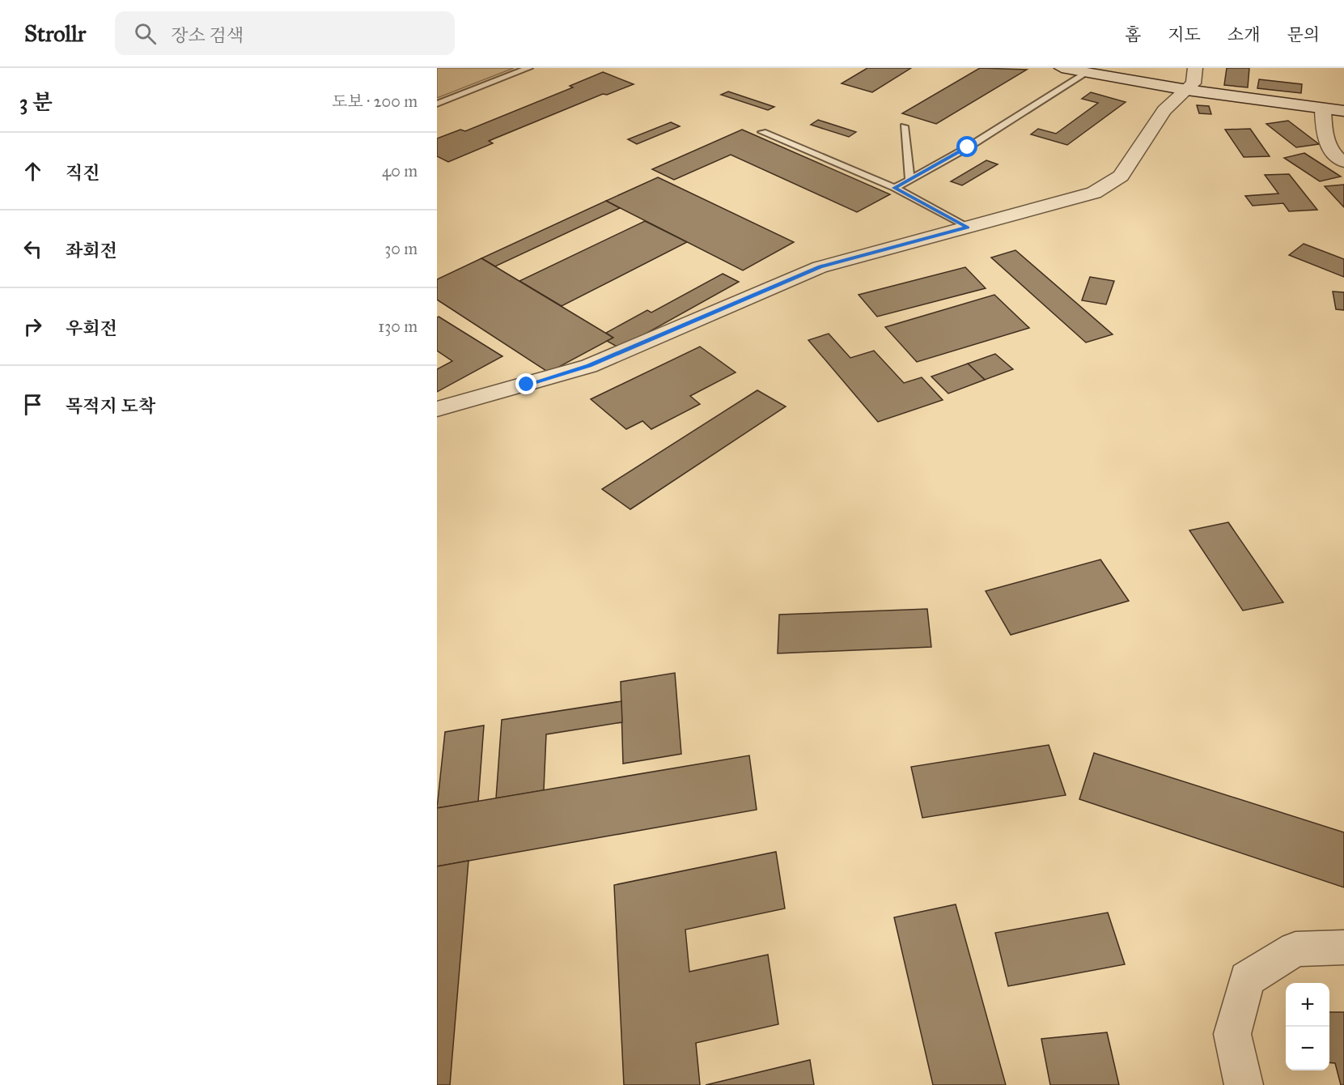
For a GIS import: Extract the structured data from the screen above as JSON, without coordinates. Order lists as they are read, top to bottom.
{
  "page": {
    "header": "Strollr",
    "search": "장소 검색",
    "nav": [
      "홈",
      "지도",
      "소개",
      "문의"
    ],
    "heading": ["3 분", "도보 · 200 m"],
    "list": [
      ["직진", "40 m"],
      ["좌회전", "30 m"],
      ["우회전", "130 m"],
      "목적지 도착"
    ],
    "map_buttons": ["+", "−"]
  }
}
